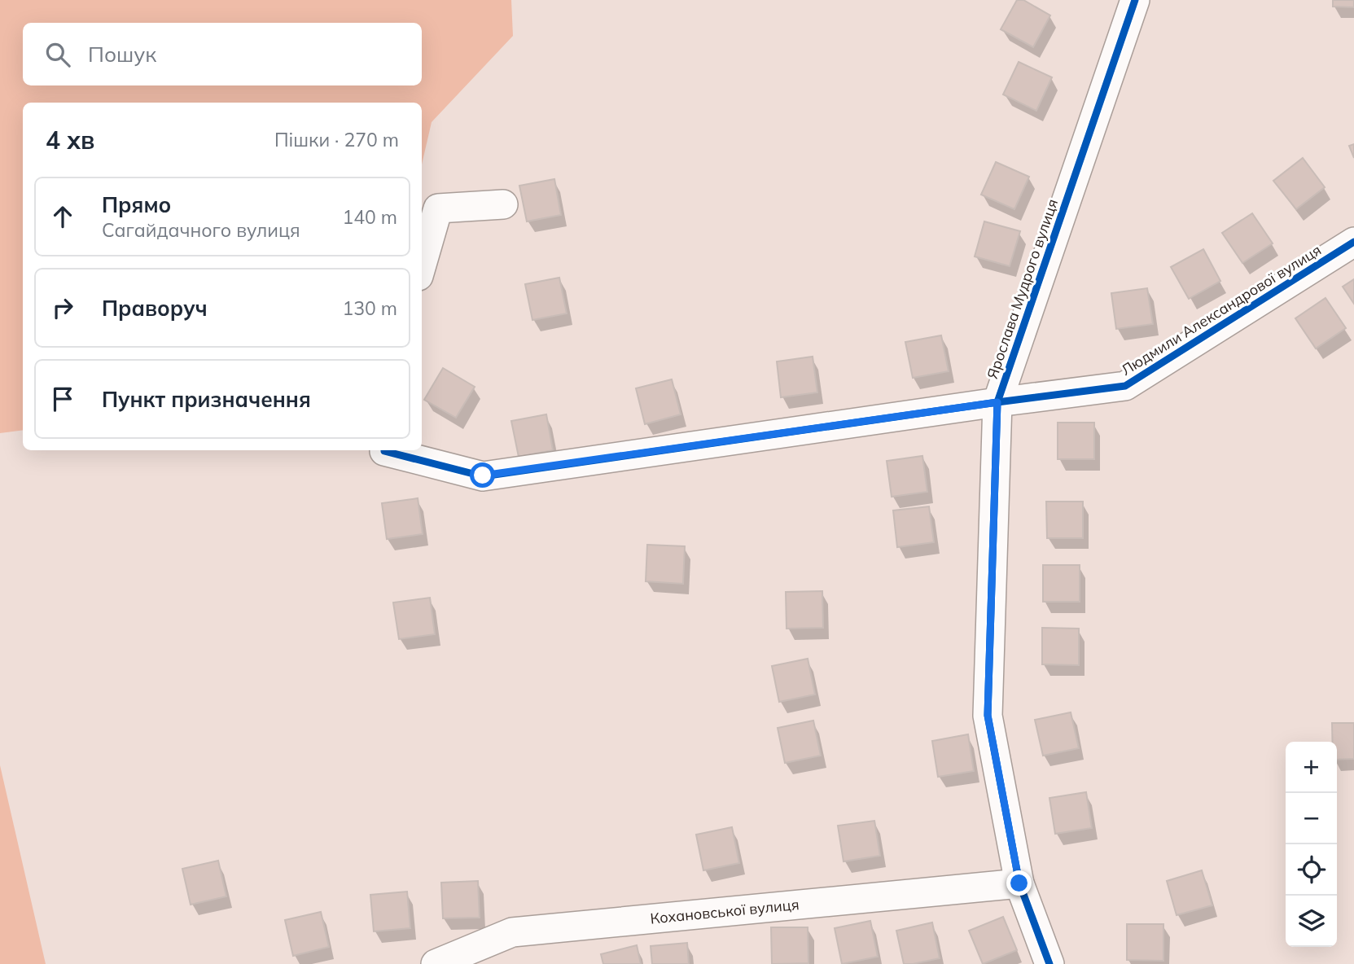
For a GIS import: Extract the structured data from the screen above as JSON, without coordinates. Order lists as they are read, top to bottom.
{
  "streets": {
    "street": ["Ярослава Мудрого вулиця", "Людмили Александрової вулиця", "Кохановської вулиця"]
  },
  "crossings": [
    ["Ярослава Мудрого вулиця", "Людмили Александрової вулиця"],
    ["Ярослава Мудрого вулиця", "Кохановської вулиця"]
  ],
  "page": {
    "search": "Пошук",
    "heading": ["4 хв", "Пішки · 270 m"],
    "list": [
      ["Прямо", "Сагайдачного вулиця", "140 m"],
      ["Праворуч", "130 m"],
      "Пункт призначення"
    ],
    "map_buttons": ["+", "−"]
  }
}
